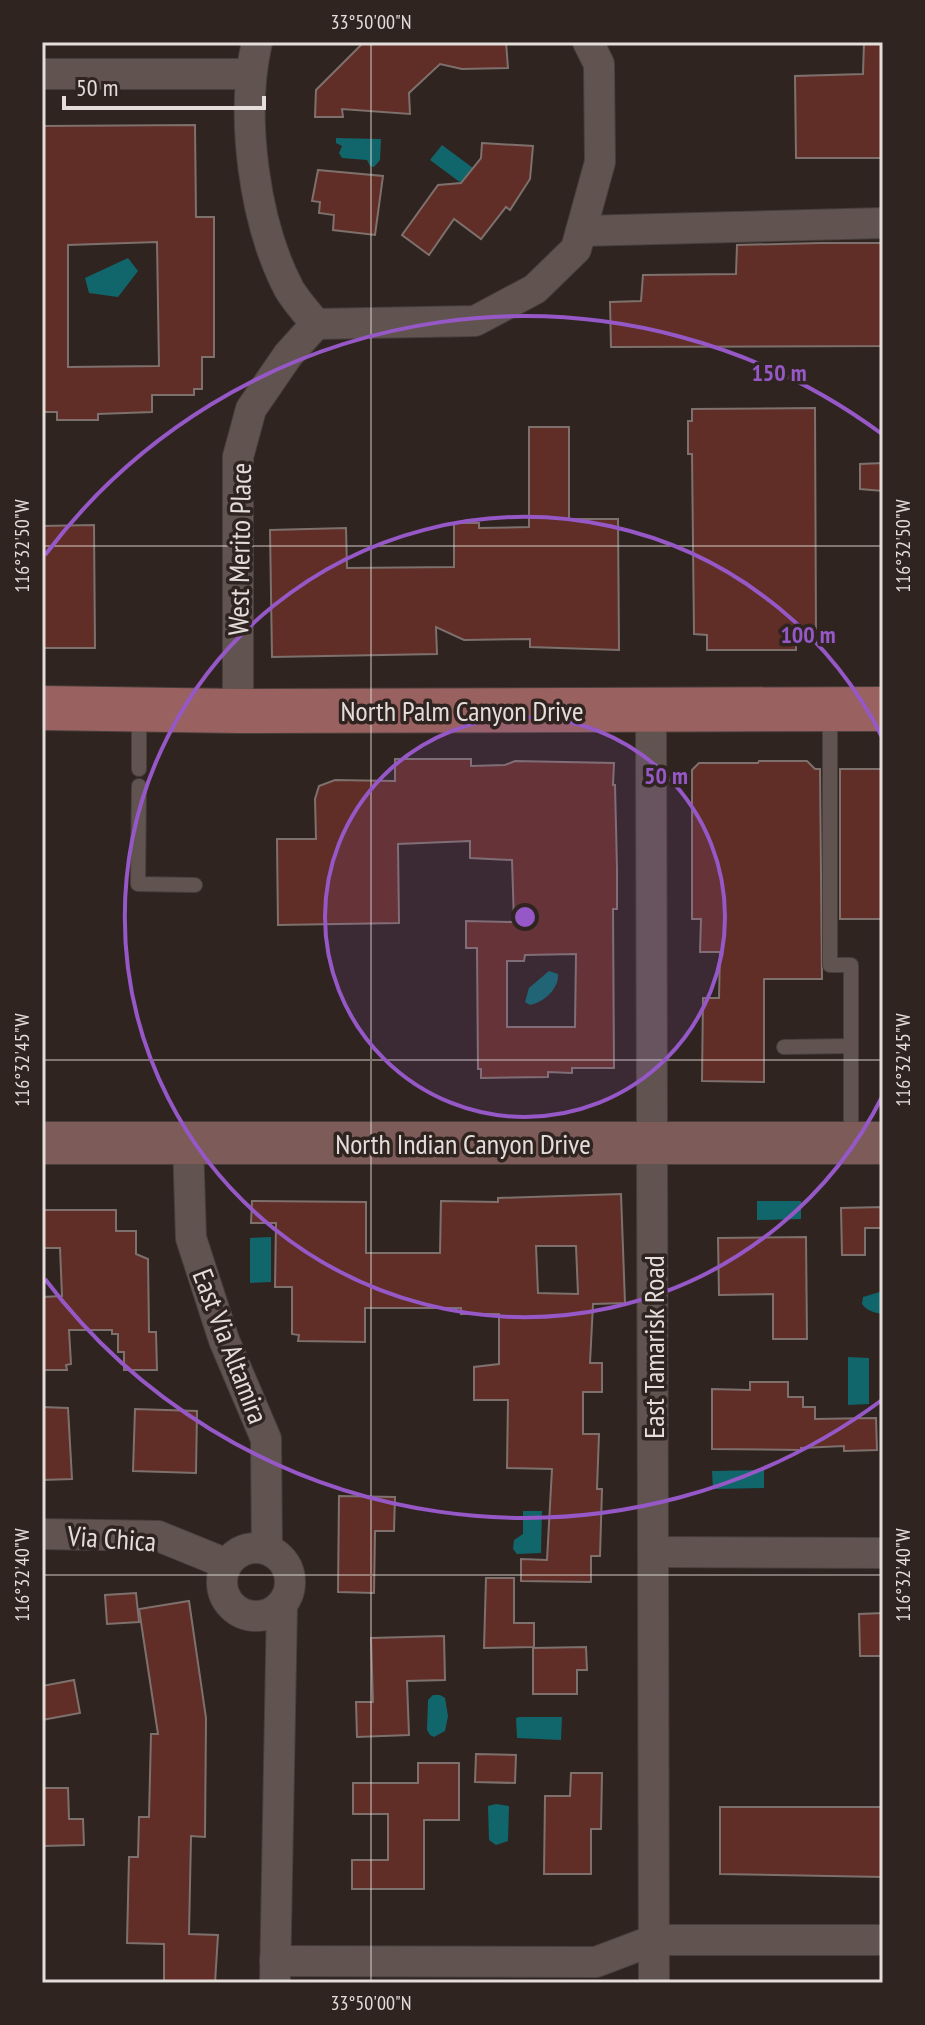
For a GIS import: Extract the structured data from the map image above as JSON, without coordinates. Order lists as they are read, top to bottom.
{
  "streets": {
    "main road": ["North Palm Canyon Drive", "North Indian Canyon Drive"],
    "street": [
      "West Merito Place",
      "East Via Altamira",
      "East Tamarisk Road",
      "Via Chica"
    ]
  },
  "crossings": [
    ["West Merito Place", "North Palm Canyon Drive"],
    ["North Palm Canyon Drive", "East Tamarisk Road"],
    ["North Indian Canyon Drive", "East Via Altamira"],
    ["North Indian Canyon Drive", "East Tamarisk Road"],
    ["East Via Altamira", "Via Chica"]
  ],
  "scale_bar": "50 m",
  "coordinates": [
    "33°50'00\"N",
    "116°32'50\"W",
    "116°32'45\"W",
    "116°32'40\"W"
  ],
  "rings": ["150 m", "100 m", "50 m"]
}
